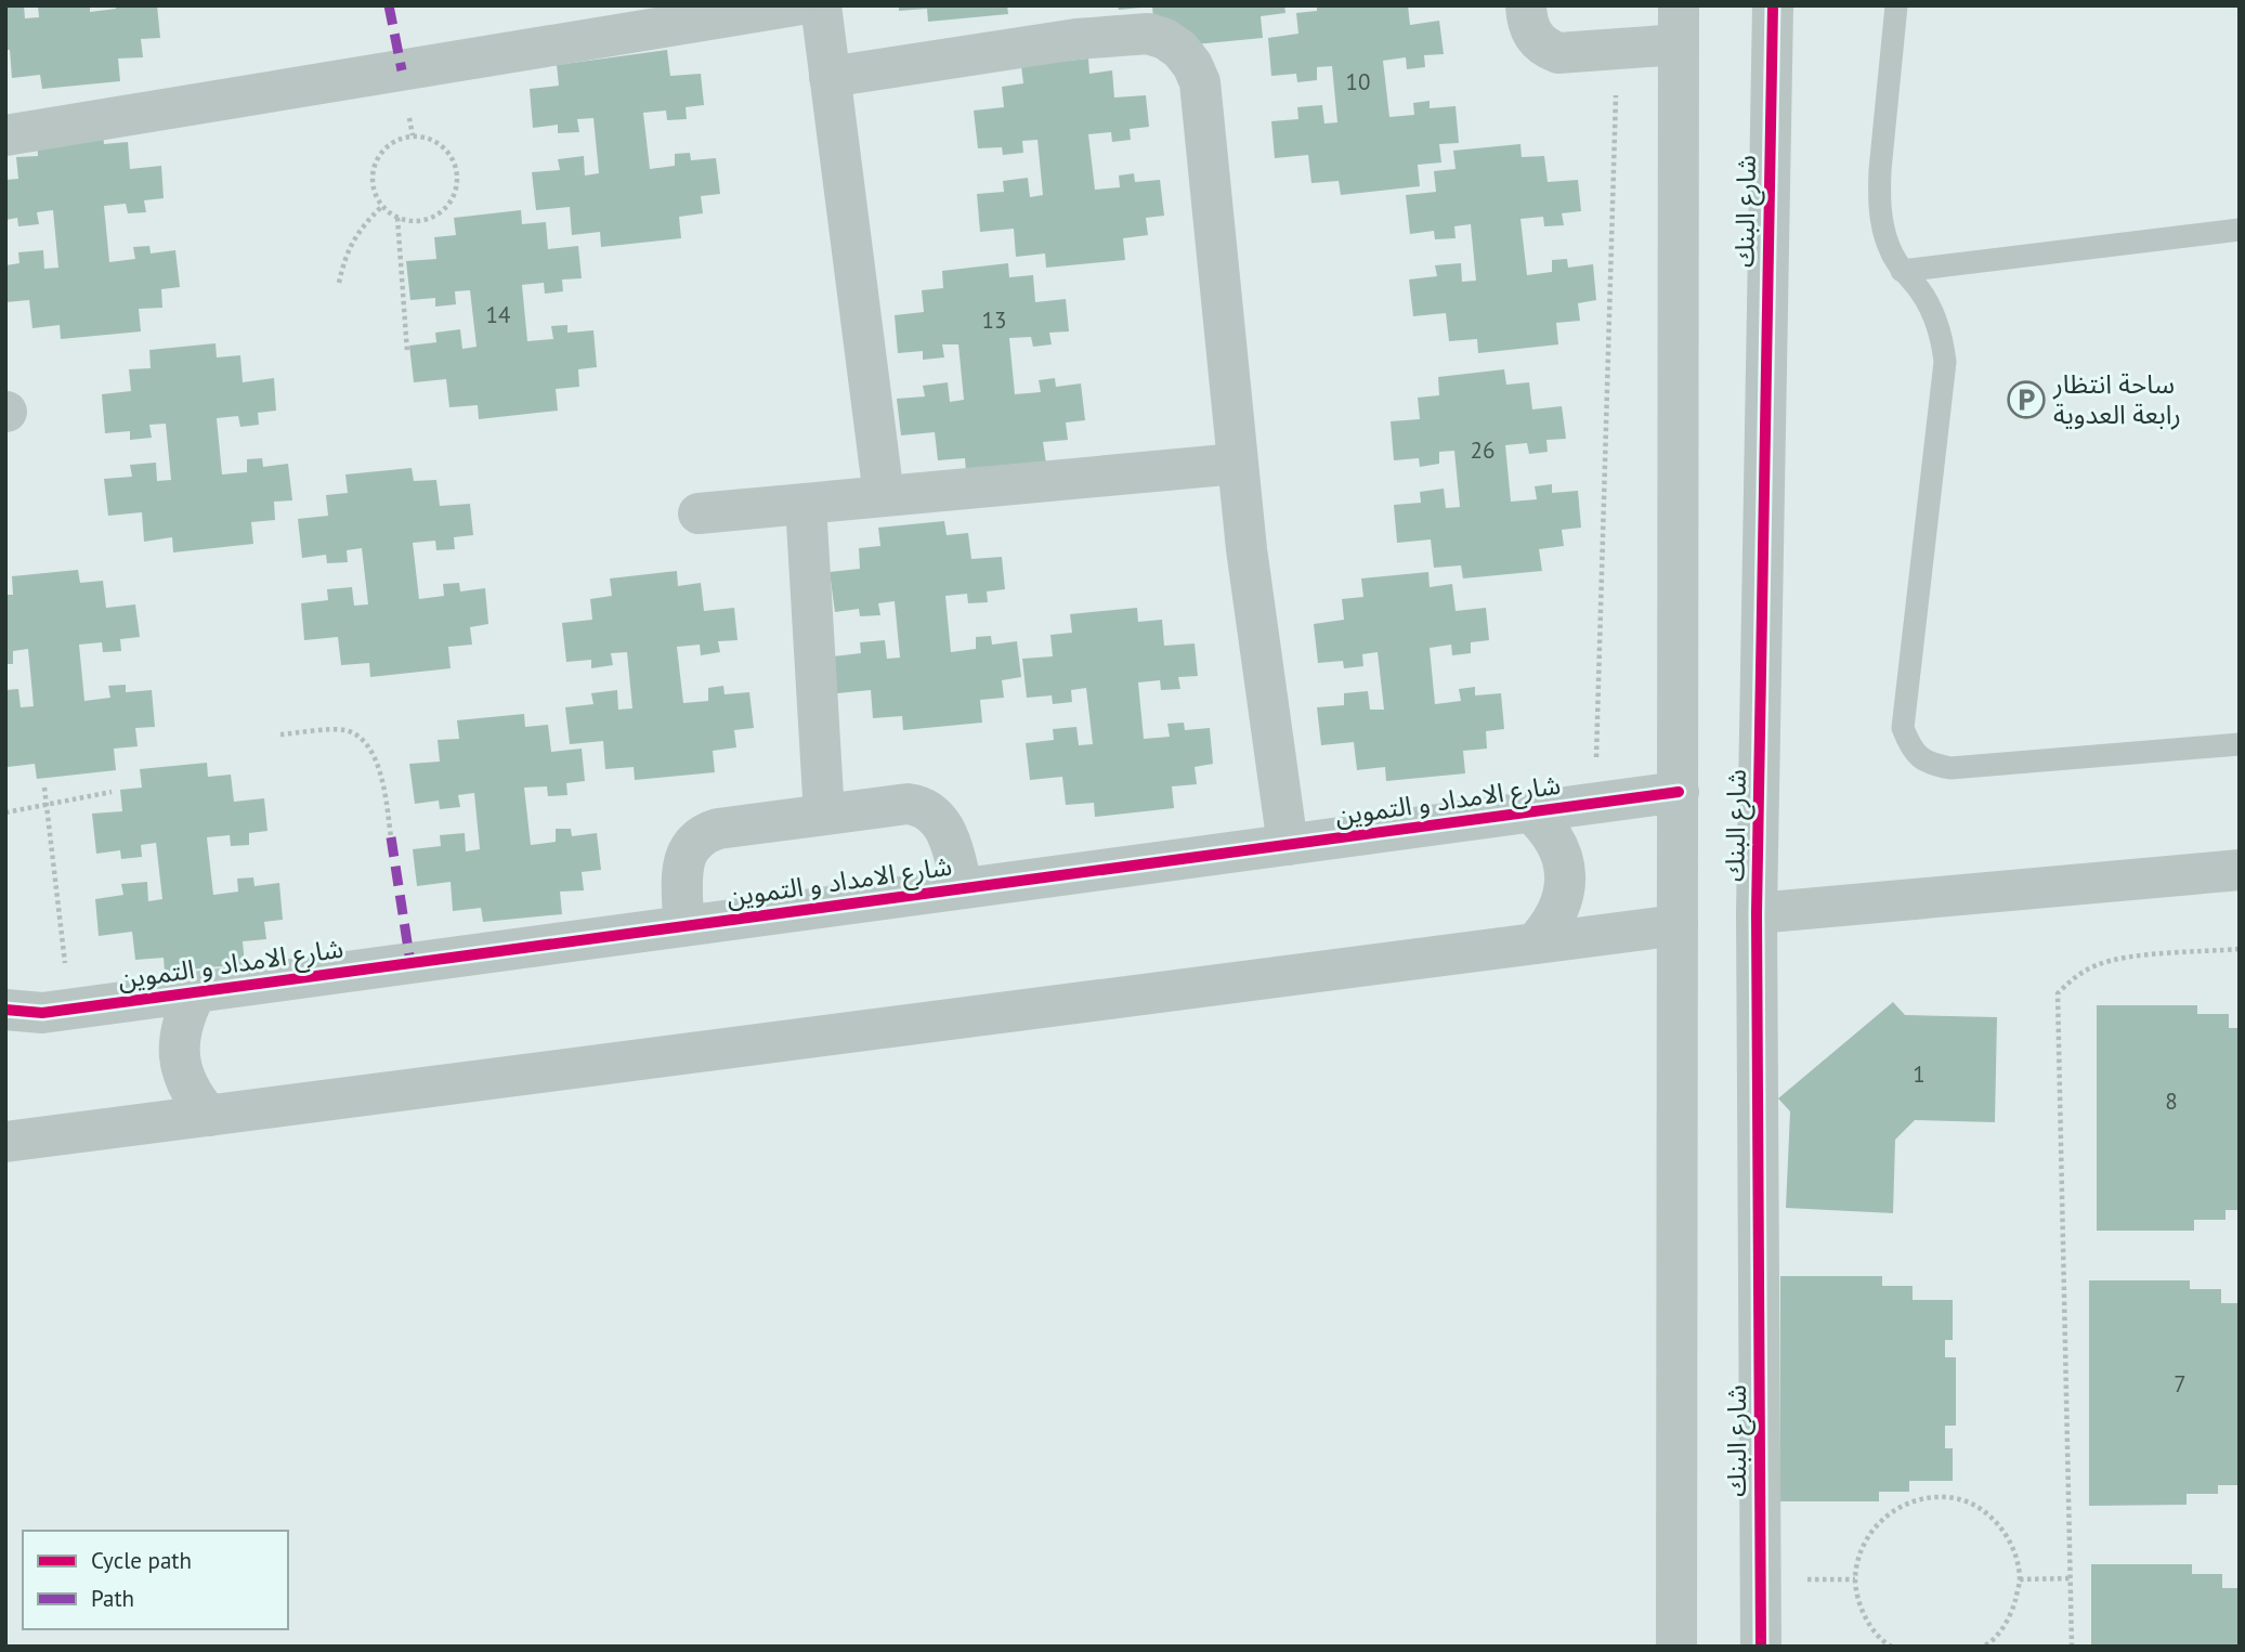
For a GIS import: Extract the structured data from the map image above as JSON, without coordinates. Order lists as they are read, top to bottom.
{
  "streets": {
    "street": ["شارع البنك", "شارع الامداد و التموين"]
  },
  "places": {
    "parking": ["ساحة انتظار رابعة العدوية"]
  },
  "house_numbers": [
    "10",
    "14",
    "13",
    "26",
    "1",
    "8",
    "7"
  ],
  "legend": ["Cycle path", "Path"]
}
